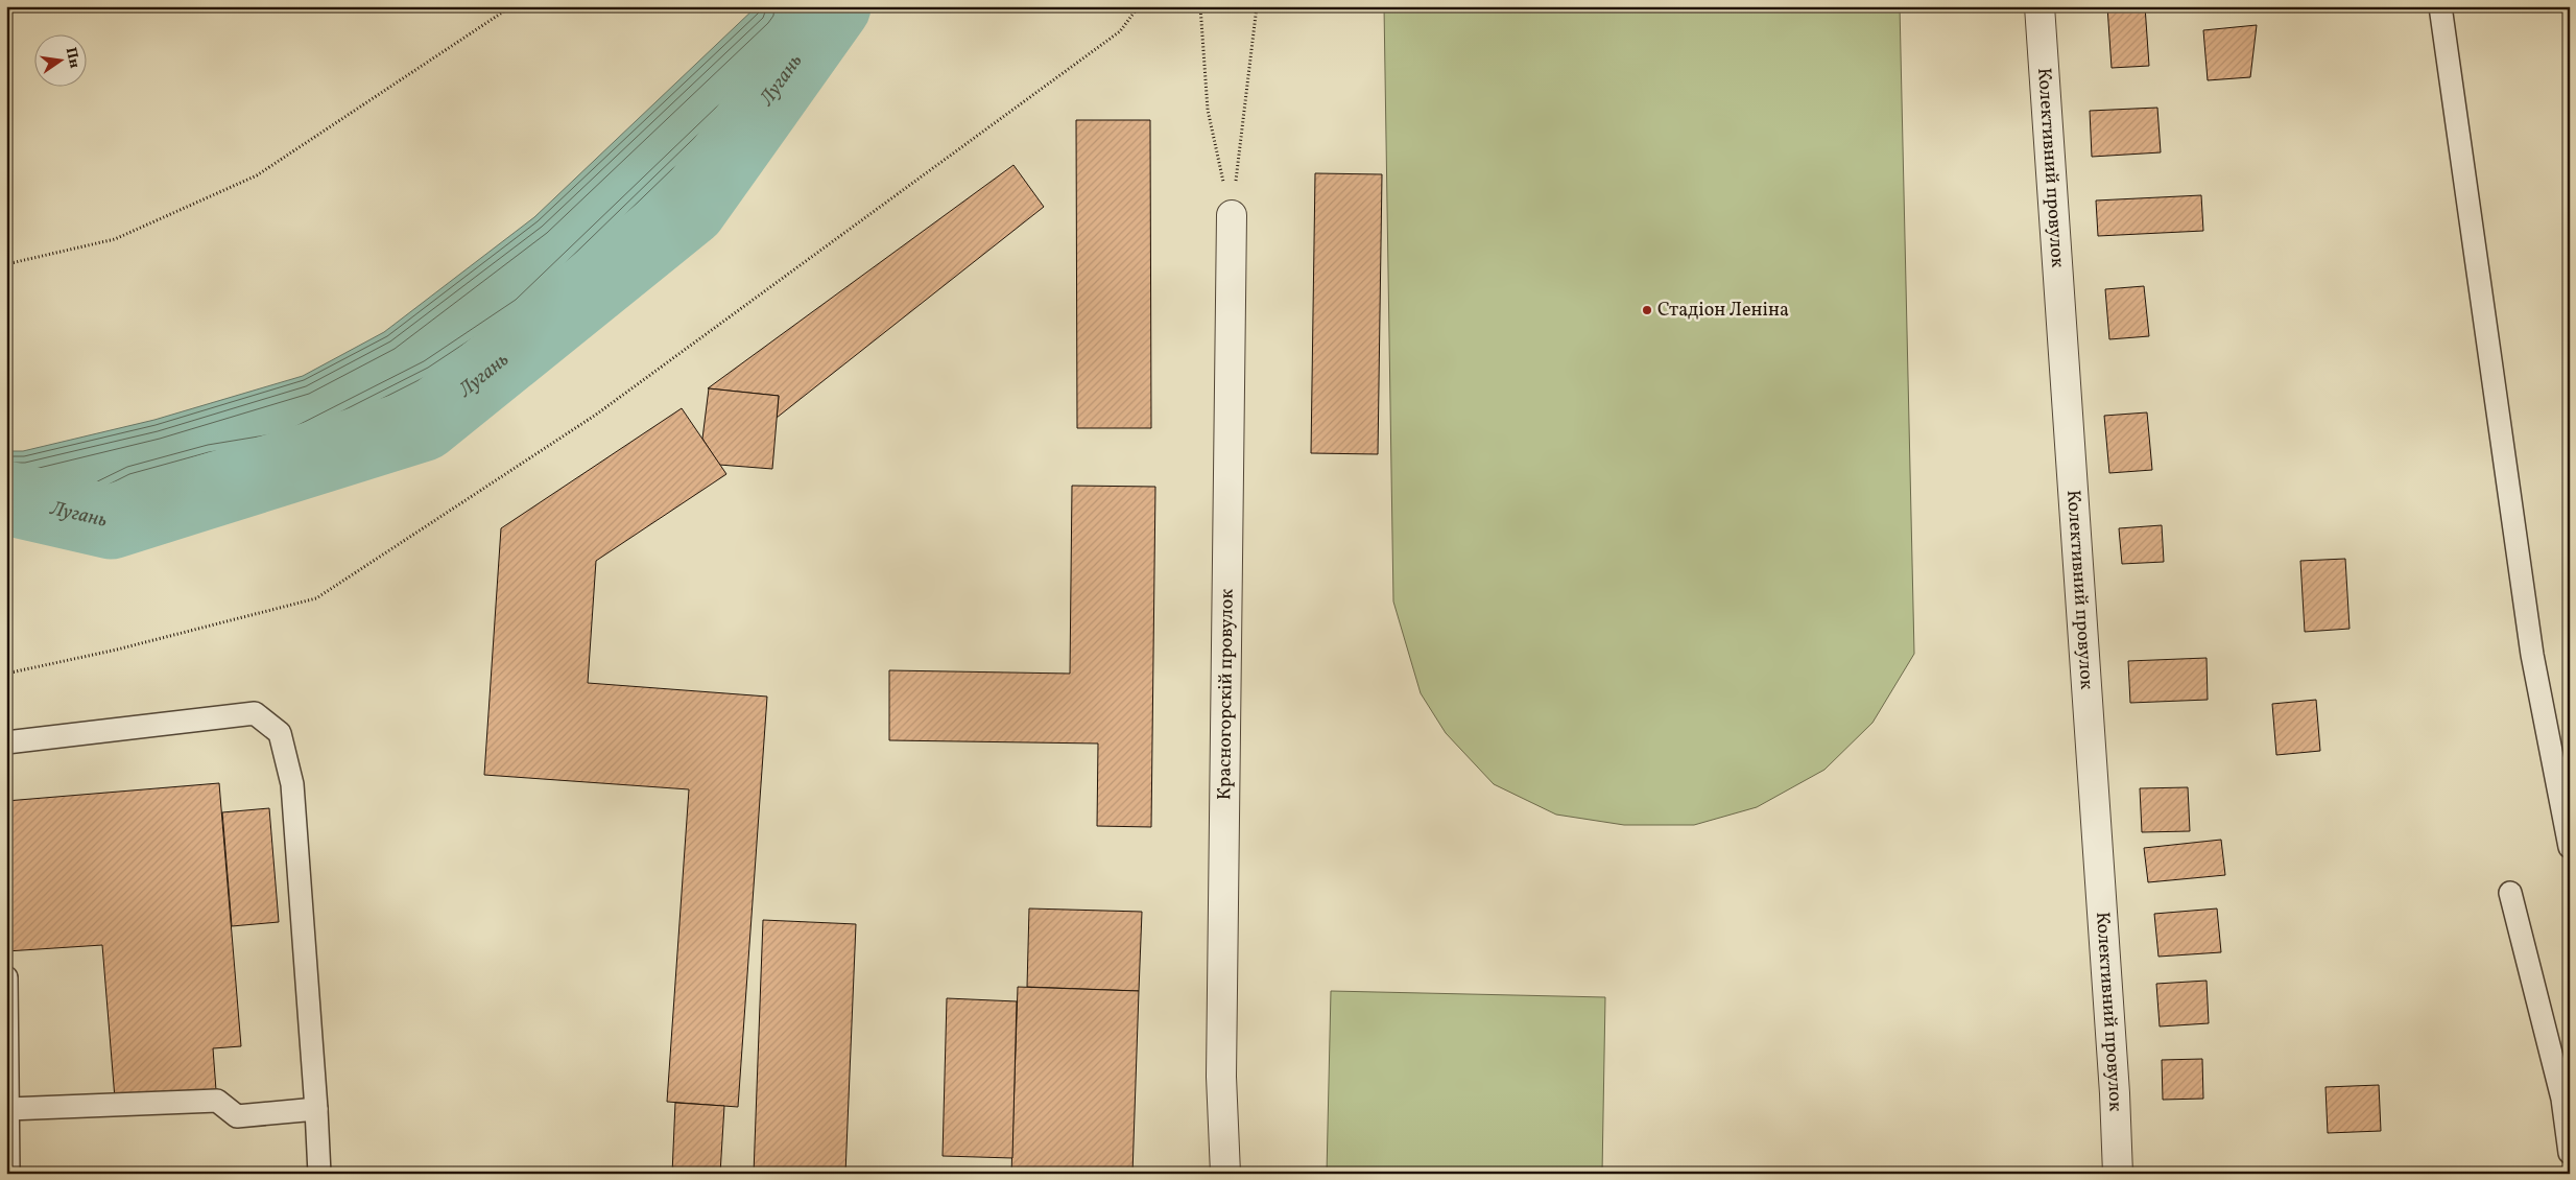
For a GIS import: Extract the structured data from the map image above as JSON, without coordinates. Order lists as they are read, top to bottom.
{
  "streets": {
    "street": ["Колективний провулок", "Красногорскій провулок"]
  },
  "water": ["Лугань"],
  "places": ["Стадіон Леніна"],
  "north": "right"
}
